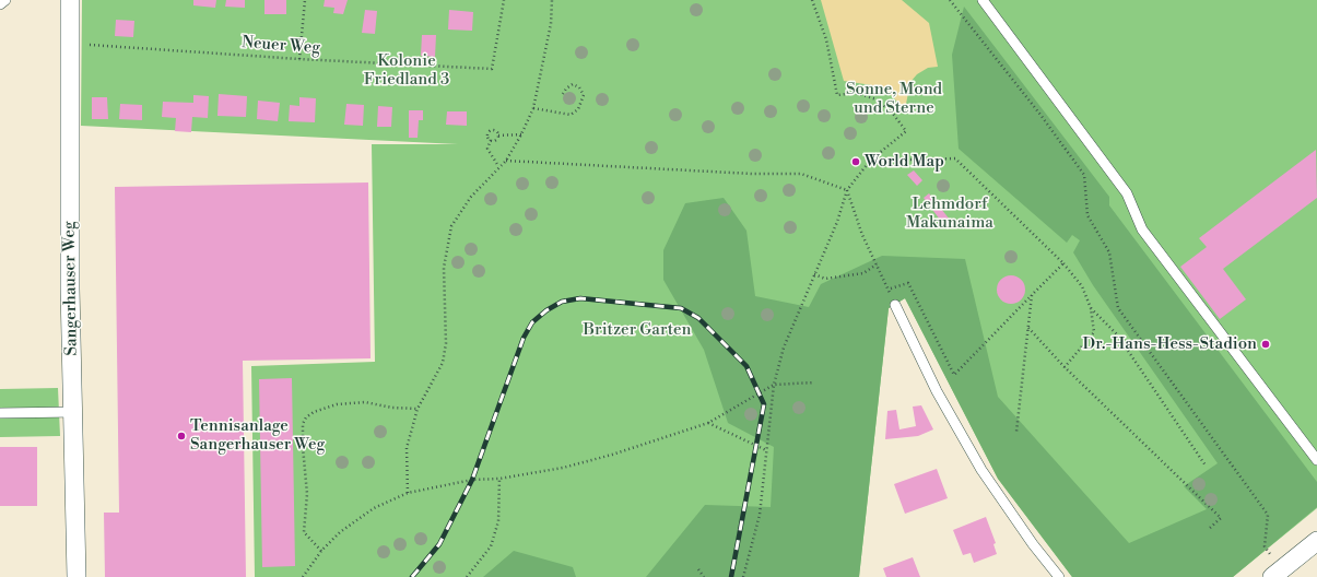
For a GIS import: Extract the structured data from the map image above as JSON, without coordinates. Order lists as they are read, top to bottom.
{
  "streets": {
    "street": ["Sangerhauser Weg"],
    "path": ["Neuer Weg"]
  },
  "crossings": [
    ["Neuer Weg", "Sangerhauser Weg"]
  ],
  "parks": [
    "Kolonie Friedland 3",
    "Sonne, Mond und Sterne",
    "Lehmdorf Makunaima",
    "Britzer Garten"
  ],
  "places": ["World Map", "Dr.-Hans-Hess-Stadion", "Tennisanlage Sangerhauser Weg"]
}
